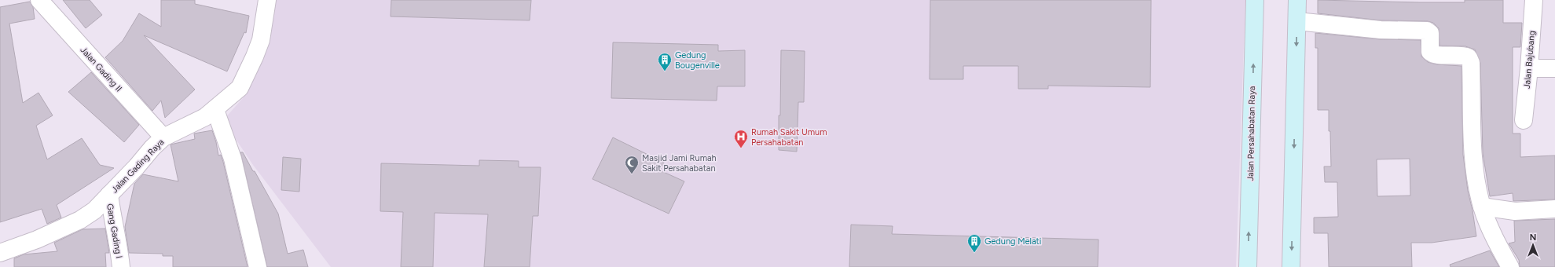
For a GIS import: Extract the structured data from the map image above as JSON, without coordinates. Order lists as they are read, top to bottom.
{
  "streets": {
    "street": [
      "Jalan Bajubang",
      "Jalan Gading II",
      "Jalan Persahabatan Raya",
      "Jalan Gading Raya",
      "Gang Gading I"
    ]
  },
  "crossings": [
    ["Jalan Gading II", "Jalan Gading Raya"],
    ["Jalan Gading Raya", "Gang Gading I"]
  ],
  "places": {
    "building": ["Gedung Bougenville", "Gedung Melati"],
    "hospital": ["Rumah Sakit Umum Persahabatan"],
    "mosque": ["Masjid Jami Rumah Sakit Persahabatan"]
  },
  "north": "top"
}
